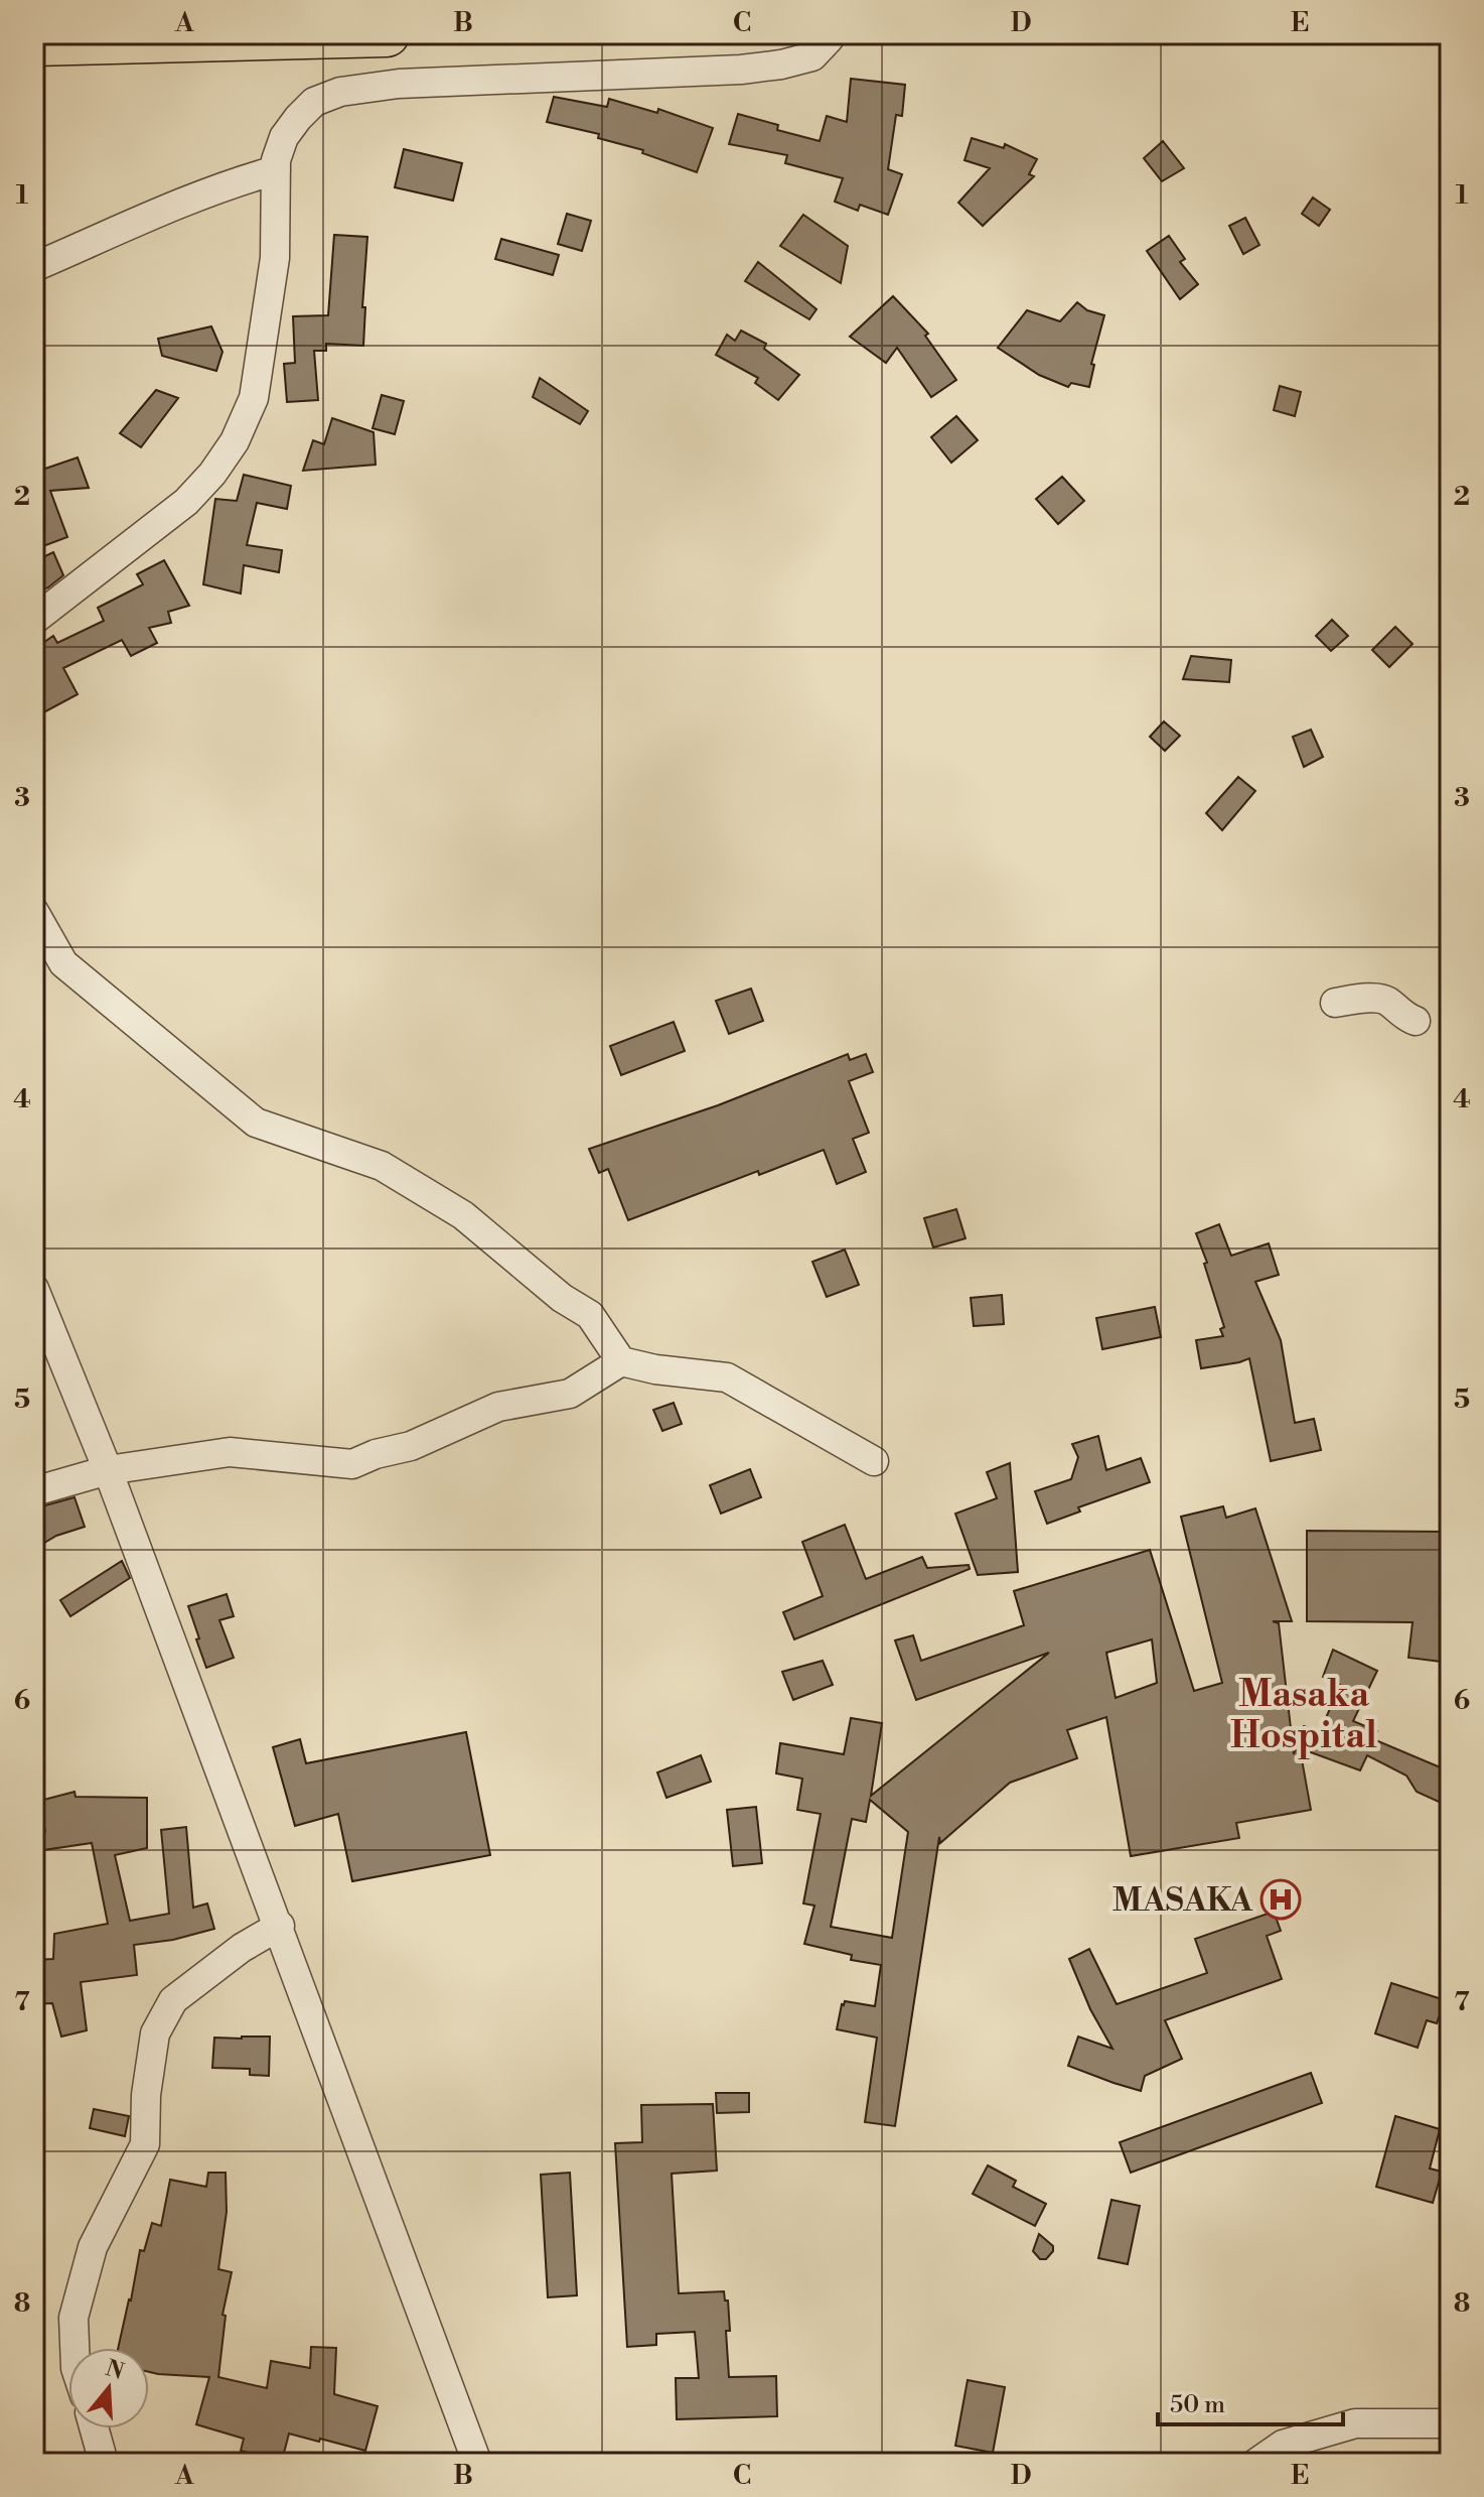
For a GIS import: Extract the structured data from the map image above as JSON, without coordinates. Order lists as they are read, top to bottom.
{
  "districts": ["Masaka Hospital"],
  "places": {
    "hospital": ["MASAKA"]
  },
  "scale_bar": "50 m",
  "north": "top",
  "grid": {
    "columns": [
      "A",
      "B",
      "C",
      "D",
      "E"
    ],
    "rows": [
      "1",
      "2",
      "3",
      "4",
      "5",
      "6",
      "7",
      "8"
    ]
  }
}
